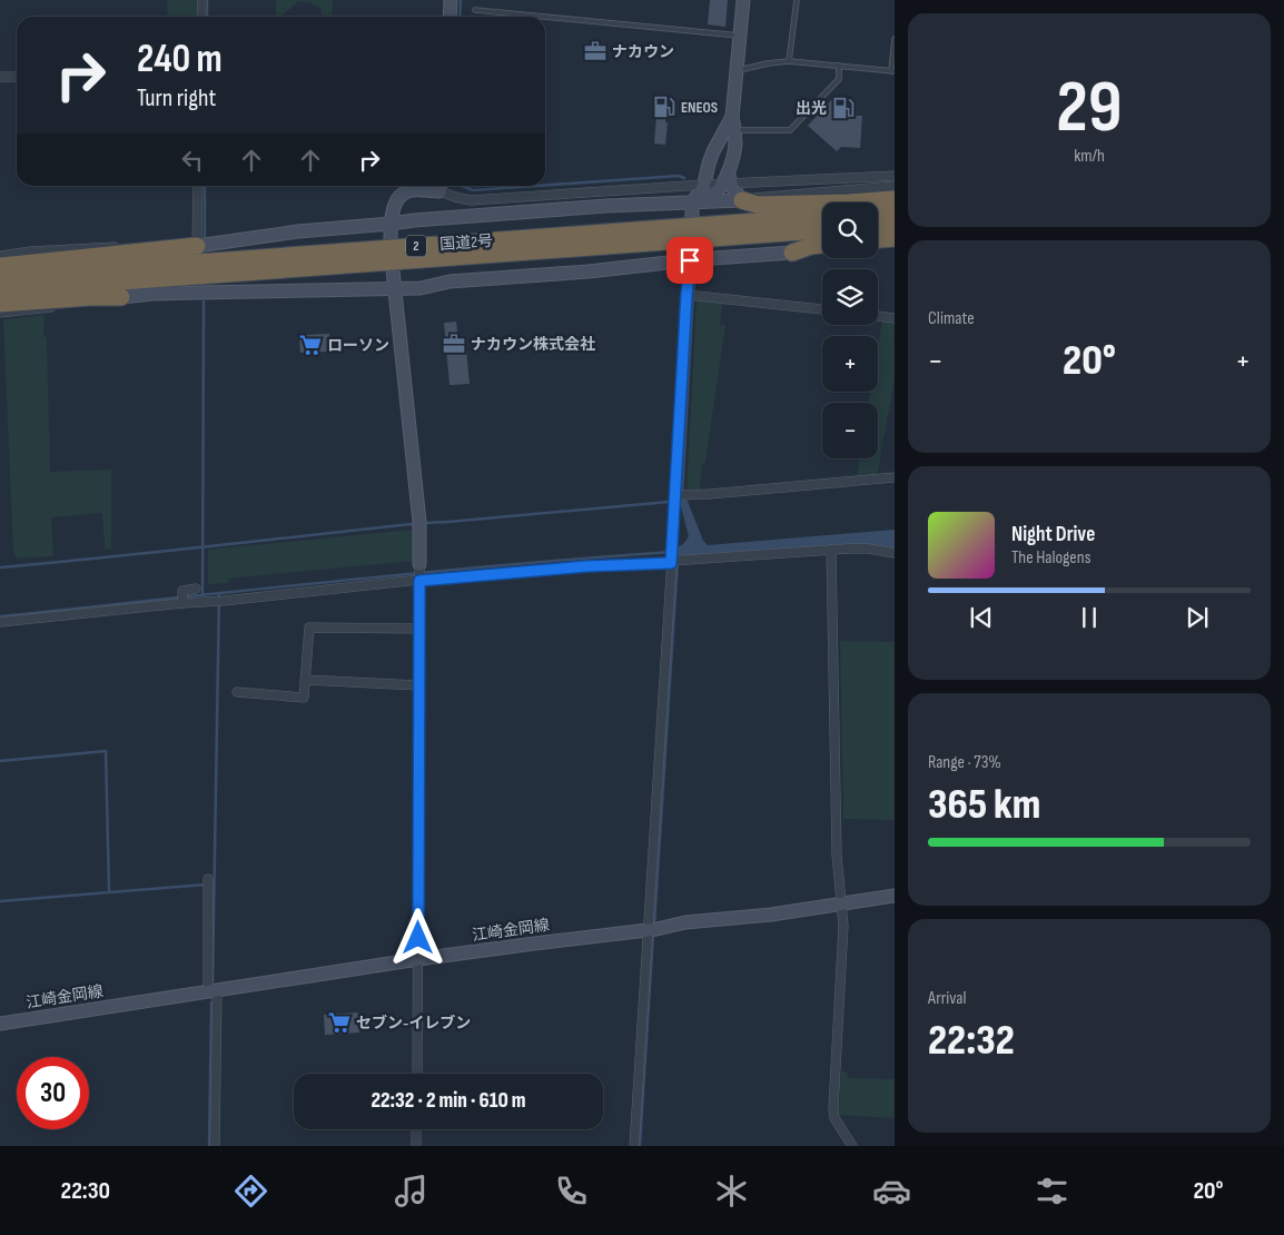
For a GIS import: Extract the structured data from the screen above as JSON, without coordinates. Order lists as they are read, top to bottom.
{
  "streets": {
    "highway": ["国道2号", "2"],
    "street": ["江崎金岡線"]
  },
  "places": {
    "office": ["ナカウン", "ナカウン株式会社"],
    "fuel station": ["ENEOS", "出光"],
    "supermarket": ["ローソン", "セブン-イレブン"]
  },
  "page": {
    "tile": [
      ["29", "km/h"],
      "Climate",
      ["Range · 73%", "365 km"],
      ["Arrival", "22:32"]
    ],
    "turn": ["240 m", "Turn right"],
    "map_buttons": ["+", "−"],
    "heat": ["−", "20°", "+"],
    "song": ["Night Drive", "The Halogens"],
    "limit": "30",
    "trip": "22:32 · 2 min · 610 m",
    "tabs": ["22:30", "20°"]
  }
}
